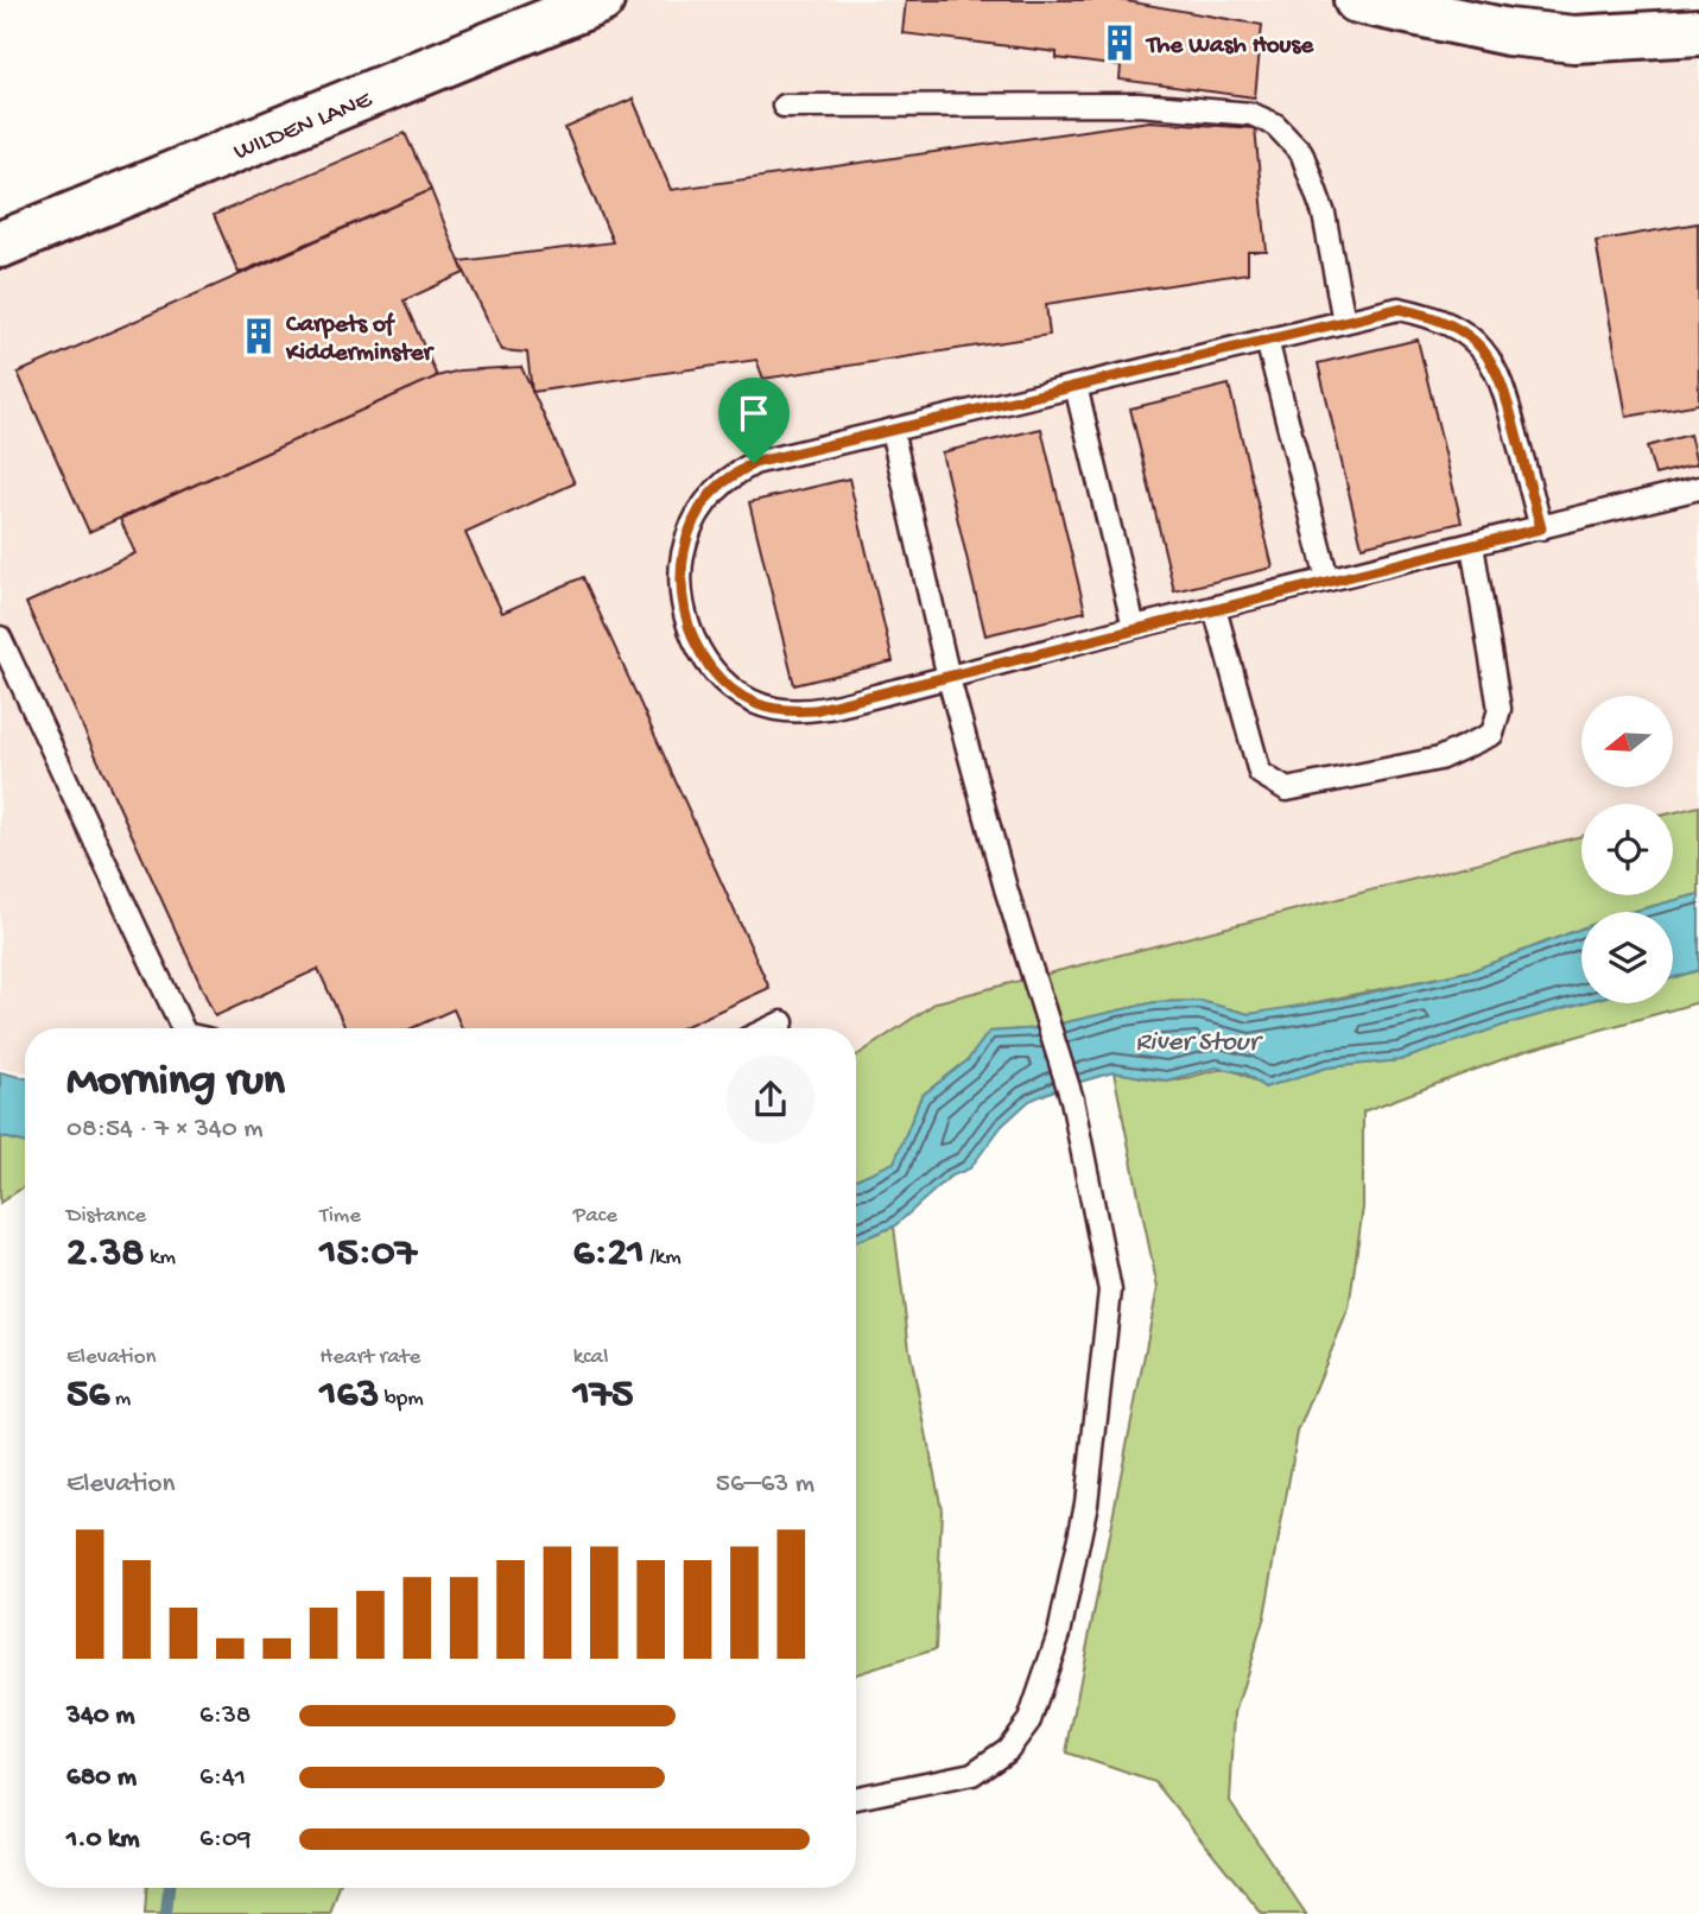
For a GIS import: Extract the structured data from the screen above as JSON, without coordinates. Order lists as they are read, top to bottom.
{
  "streets": {
    "street": ["WILDEN LANE"]
  },
  "water": ["River Stour"],
  "places": {
    "building": ["The Wash House", "Carpets of Kidderminster"]
  },
  "north": "left",
  "page": {
    "heading": ["Morning run", "08:54 · 7 × 340 m"],
    "stats": [
      ["Distance", "2.38 km"],
      ["Time", "15:07"],
      ["Pace", "6:21 /km"],
      ["Elevation", "56 m"],
      ["Heart rate", "163 bpm"],
      ["kcal", "175"]
    ],
    "chart": ["Elevation", "56–63 m"],
    "list": [
      {
        "name": "340 m",
        "note": "6:38"
      },
      {
        "name": "680 m",
        "note": "6:41"
      },
      {
        "name": "1.0 km",
        "note": "6:09"
      }
    ]
  }
}
